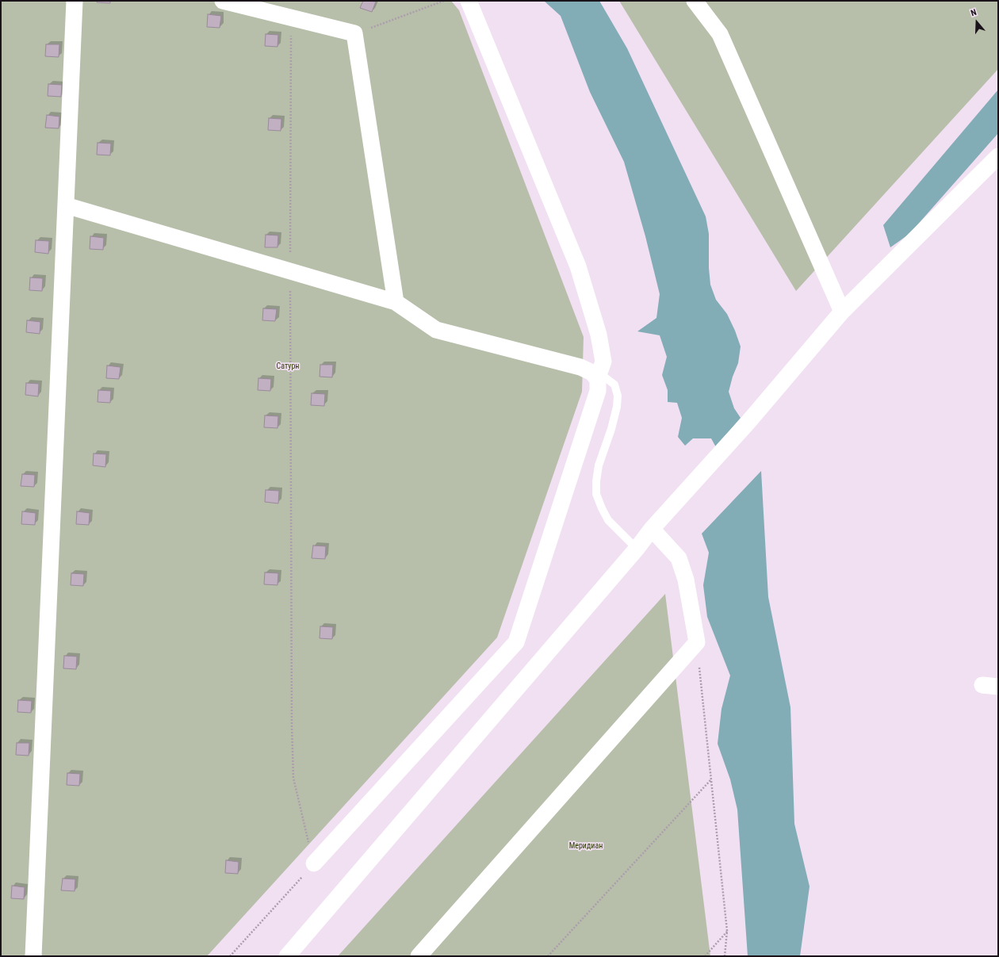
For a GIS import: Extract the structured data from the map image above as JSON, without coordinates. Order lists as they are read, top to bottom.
{
  "parks": ["Сатурн", "Меридиан"],
  "north": "top"
}
